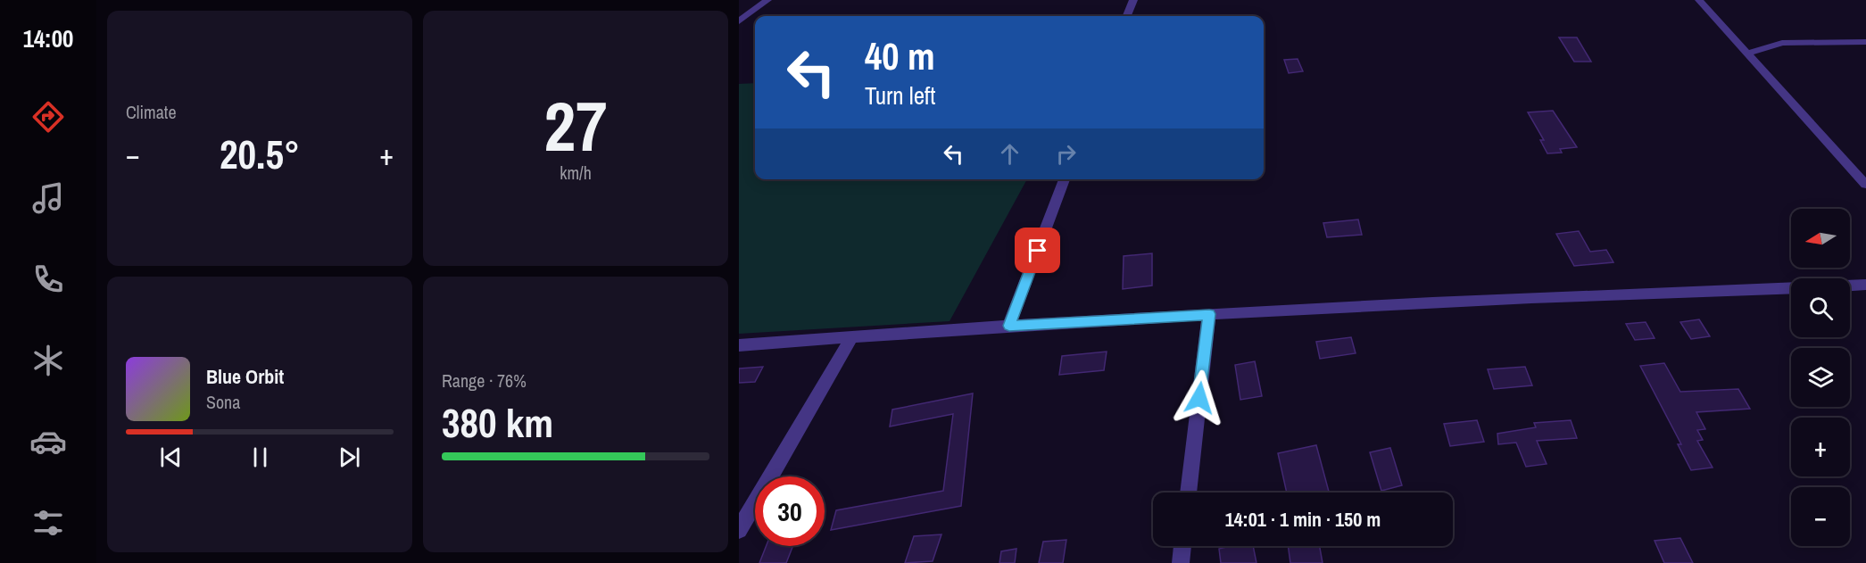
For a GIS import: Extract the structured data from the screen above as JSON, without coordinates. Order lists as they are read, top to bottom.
{
  "north": "left",
  "page": {
    "tabs": "14:00",
    "tile": [
      "Climate",
      ["27", "km/h"],
      ["Range · 76%", "380 km"]
    ],
    "turn": ["40 m", "Turn left"],
    "heat": ["−", "20.5°", "+"],
    "map_buttons": ["+", "−"],
    "song": ["Blue Orbit", "Sona"],
    "limit": "30",
    "trip": "14:01 · 1 min · 150 m"
  }
}
